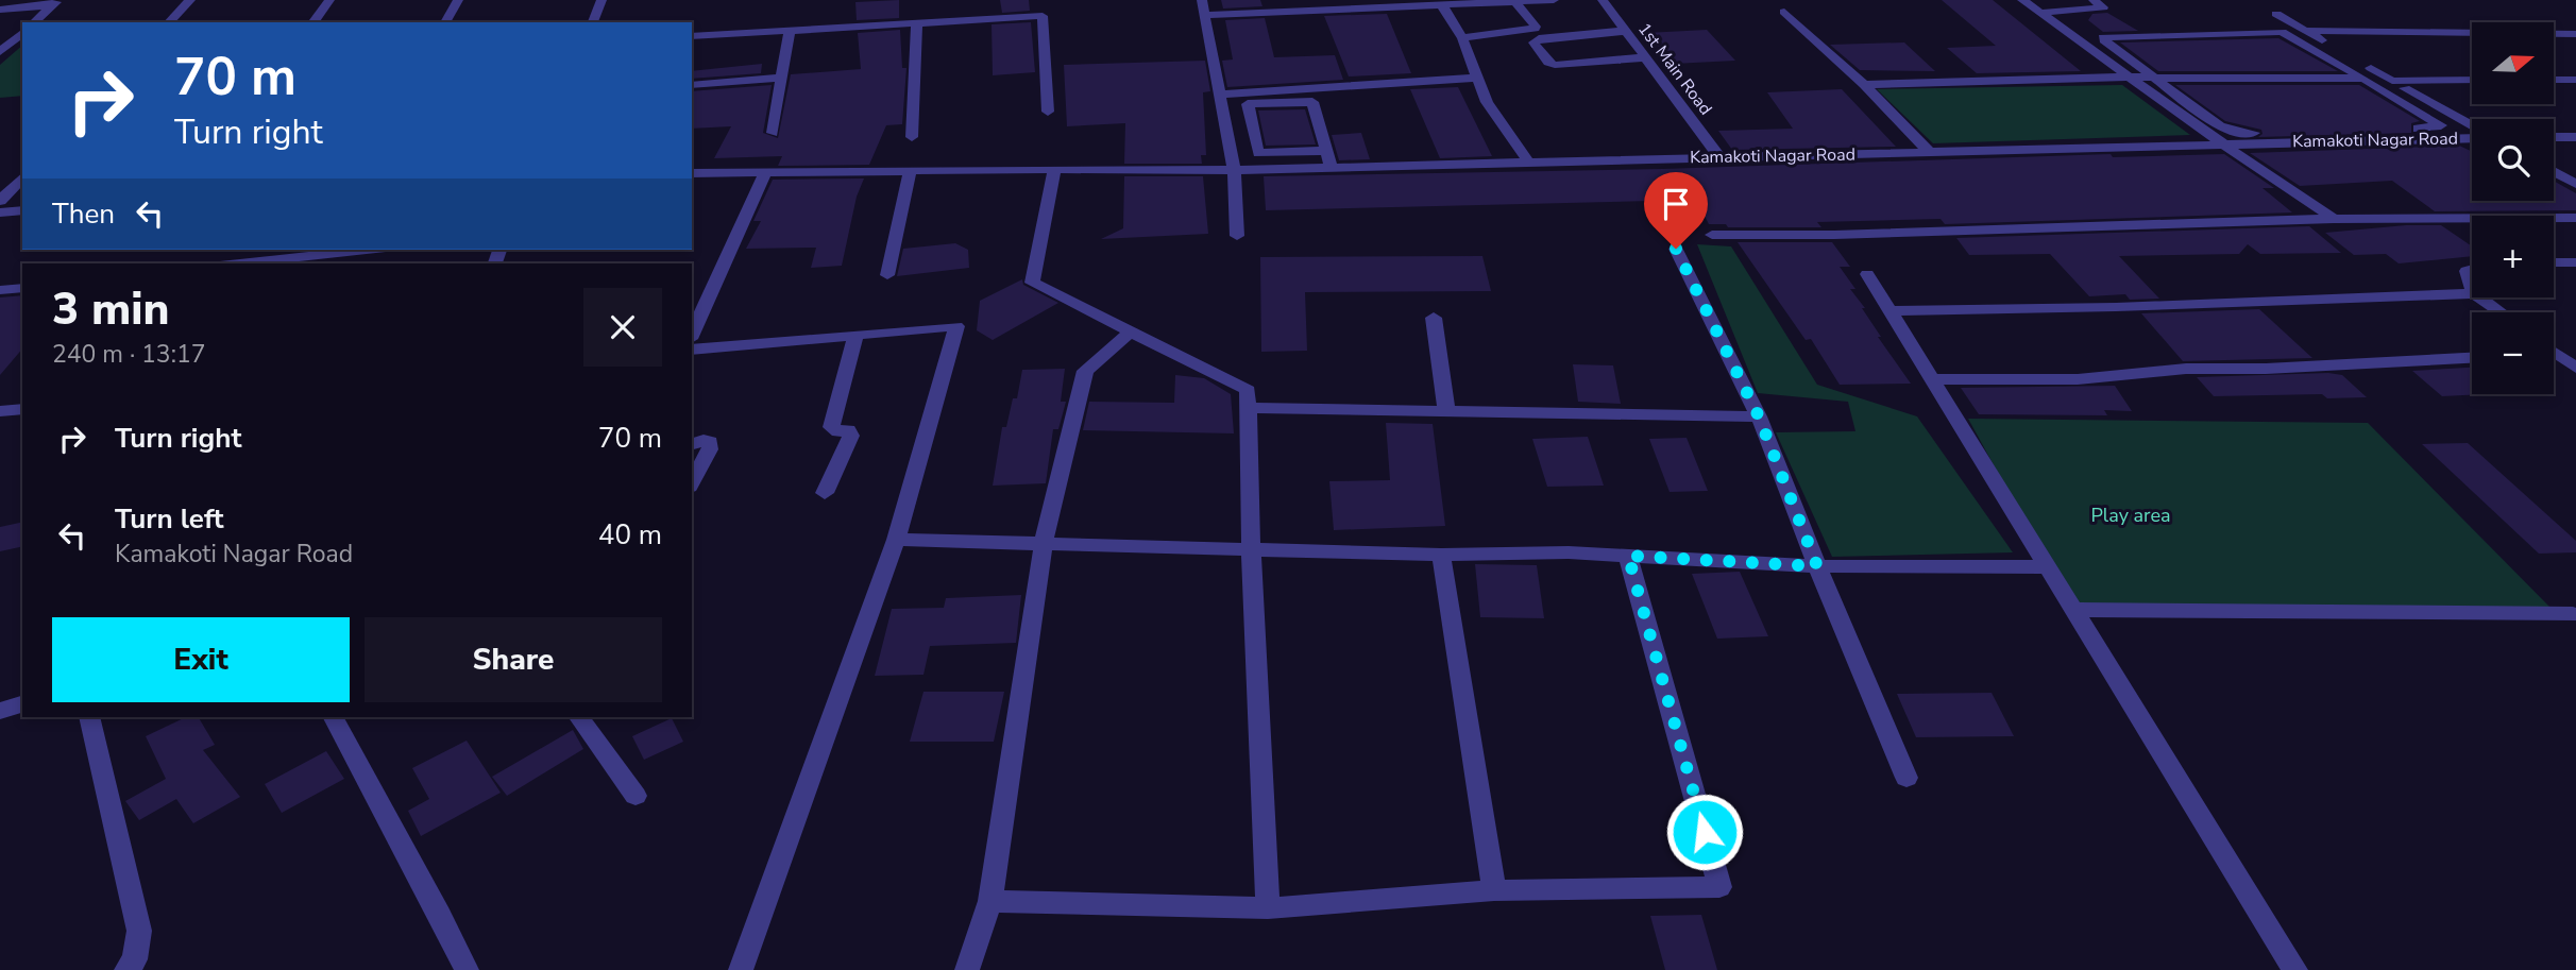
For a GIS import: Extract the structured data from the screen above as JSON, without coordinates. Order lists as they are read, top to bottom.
{
  "streets": {
    "street": ["1st Main Road", "Kamakoti Nagar Road"]
  },
  "crossings": [
    ["1st Main Road", "Kamakoti Nagar Road"]
  ],
  "parks": ["Play area"],
  "north": "right",
  "page": {
    "map_buttons": ["+", "−"],
    "turn": ["70 m", "Turn right"],
    "then": "Then",
    "heading": ["3 min", "240 m · 13:17"],
    "list": [
      {
        "name": "Turn right",
        "value": "70 m"
      },
      {
        "name": "Turn left",
        "note": "Kamakoti Nagar Road",
        "value": "40 m"
      }
    ],
    "buttons": ["Exit", "Share"]
  }
}
